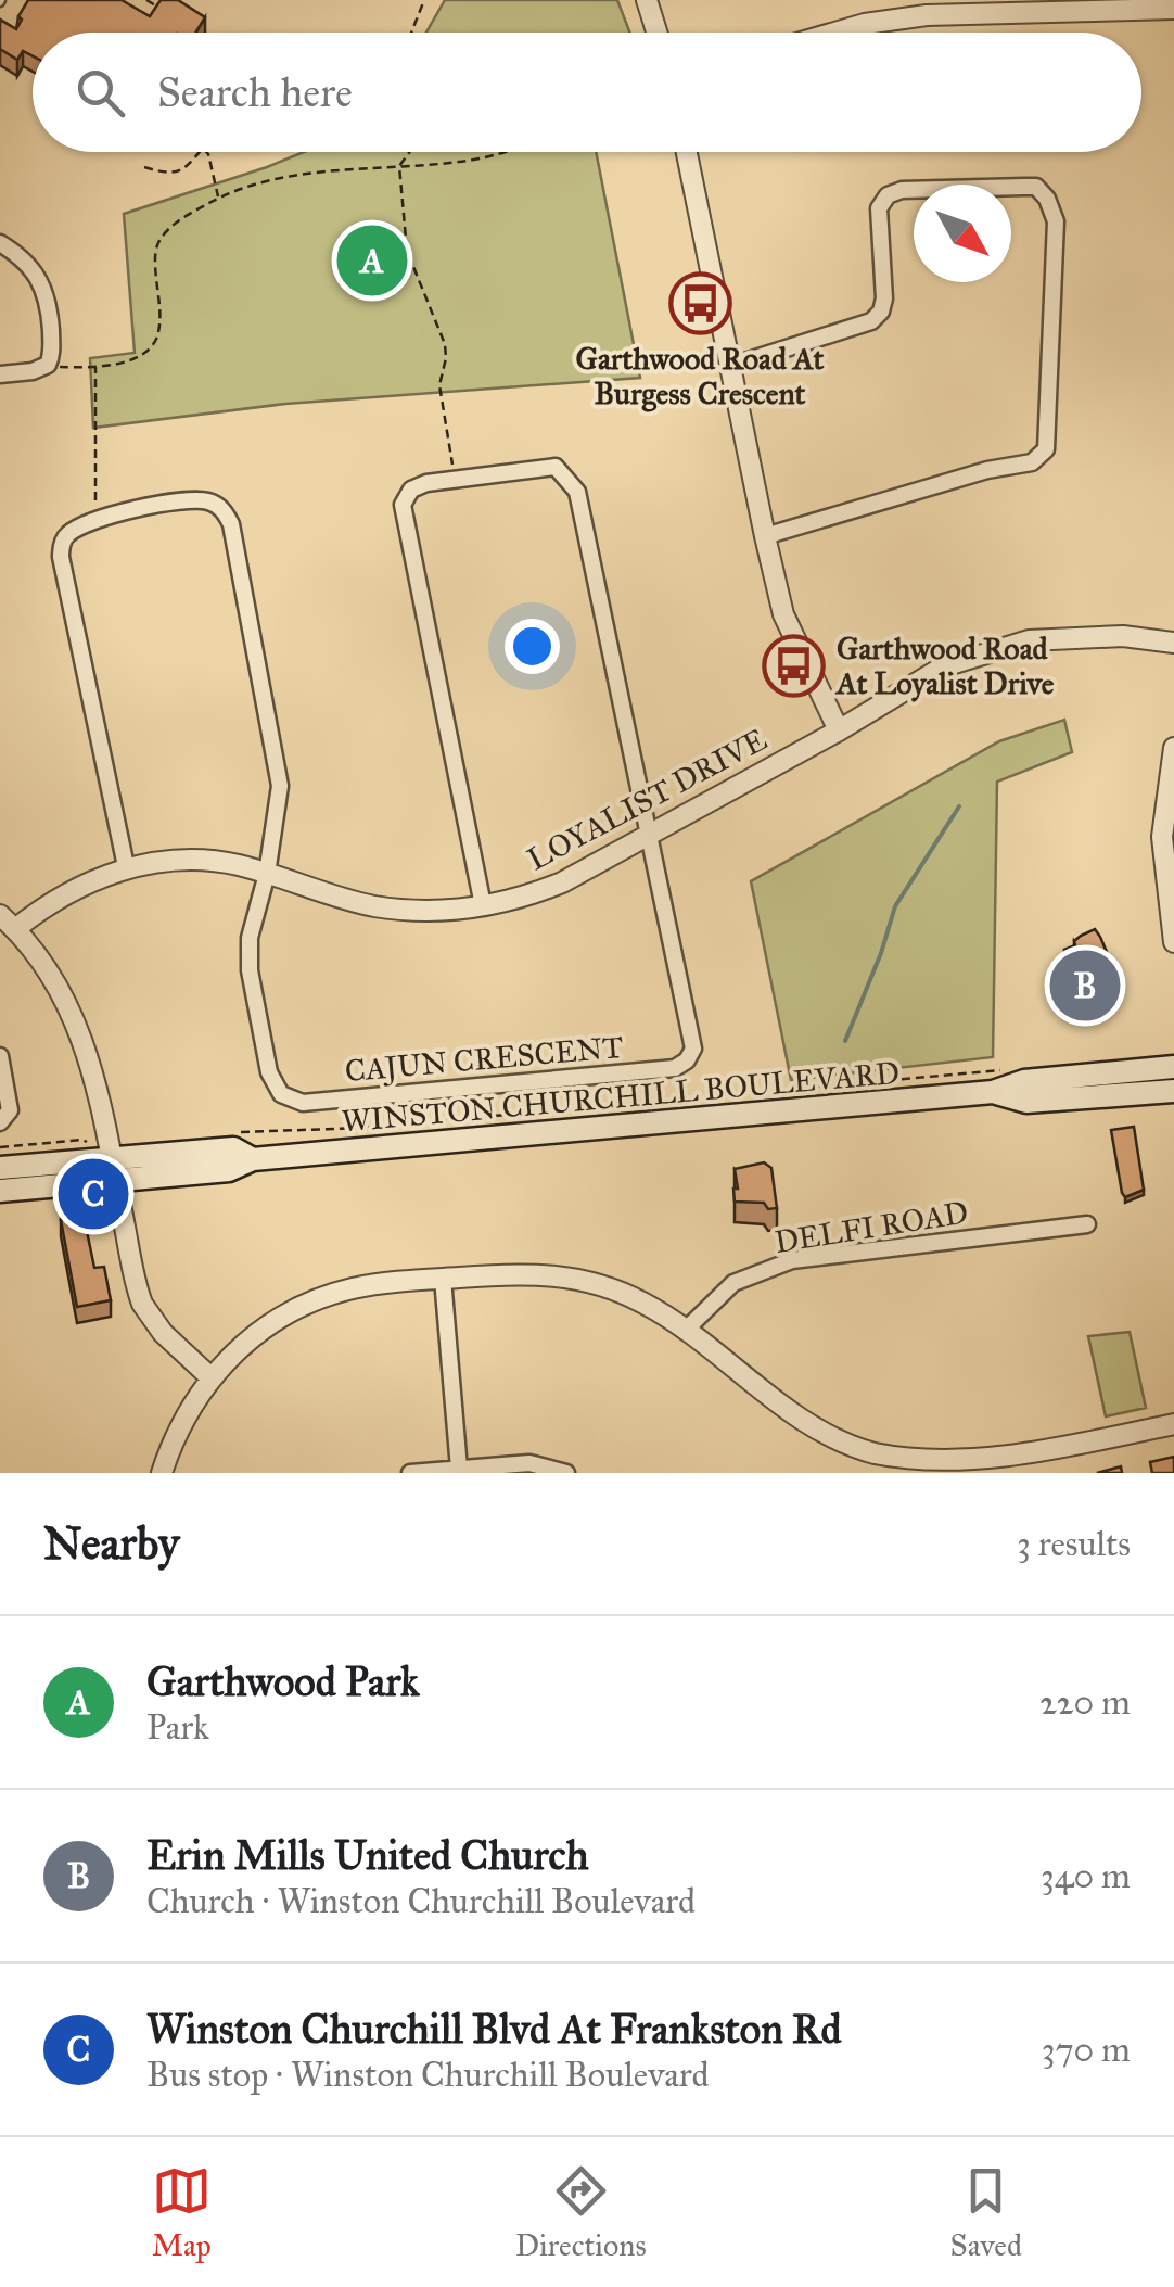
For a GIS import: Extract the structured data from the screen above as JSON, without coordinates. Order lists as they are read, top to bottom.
{
  "streets": {
    "main road": ["WINSTON CHURCHILL BOULEVARD"],
    "street": ["LOYALIST DRIVE", "CAJUN CRESCENT", "DELFI ROAD"]
  },
  "crossings": [
    ["LOYALIST DRIVE", "CAJUN CRESCENT"]
  ],
  "places": {
    "bus stop": ["Garthwood Road At Burgess Crescent", "Garthwood Road At Loyalist Drive"]
  },
  "north": "bottom right",
  "page": {
    "search": "Search here",
    "pins": ["A", "B", "C"],
    "heading": ["Nearby", "3 results"],
    "list": [
      {
        "mark": "A",
        "name": "Garthwood Park",
        "note": "Park",
        "value": "220 m"
      },
      {
        "mark": "B",
        "name": "Erin Mills United Church",
        "note": "Church · Winston Churchill Boulevard",
        "value": "340 m"
      },
      {
        "mark": "C",
        "name": "Winston Churchill Blvd At Frankston Rd",
        "note": "Bus stop · Winston Churchill Boulevard",
        "value": "370 m"
      }
    ],
    "nav": ["Map", "Directions", "Saved"]
  }
}
